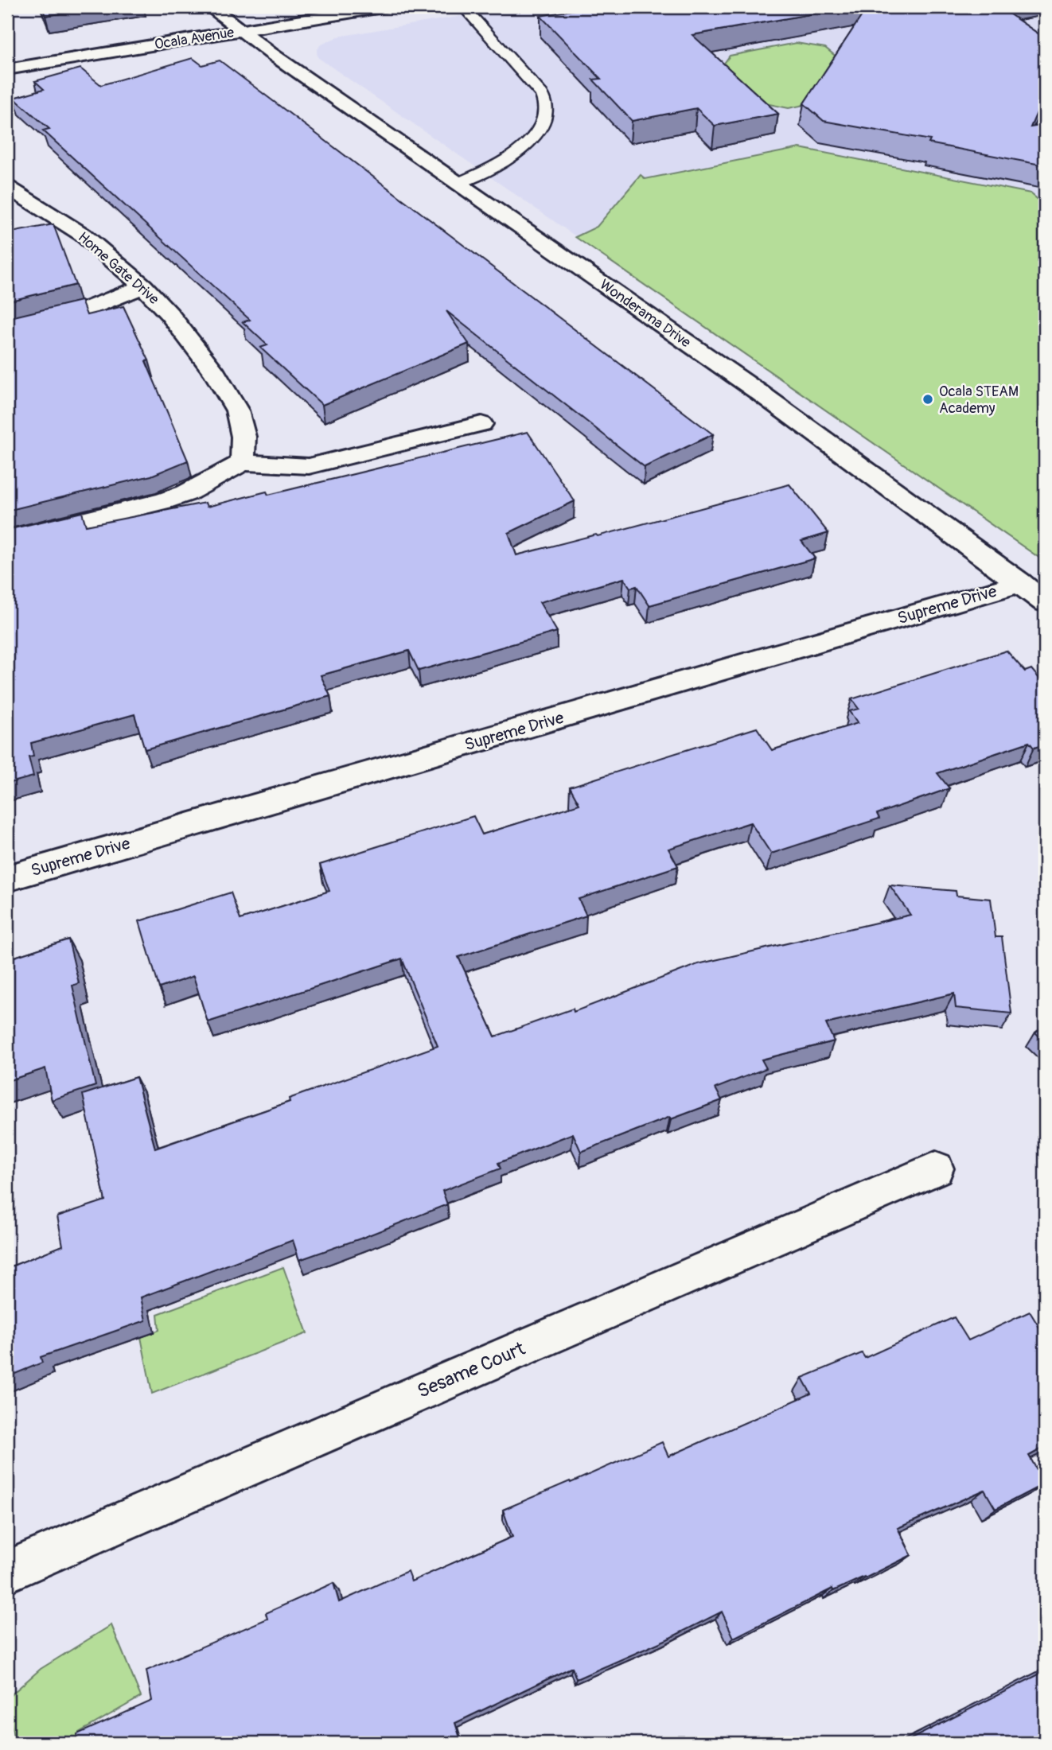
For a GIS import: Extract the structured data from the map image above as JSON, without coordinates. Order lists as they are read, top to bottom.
{
  "streets": {
    "street": [
      "Ocala Avenue",
      "Home Gate Drive",
      "Wonderama Drive",
      "Supreme Drive",
      "Sesame Court"
    ]
  },
  "crossings": [
    ["Ocala Avenue", "Wonderama Drive"],
    ["Wonderama Drive", "Supreme Drive"]
  ],
  "places": ["Ocala STEAM Academy"]
}
